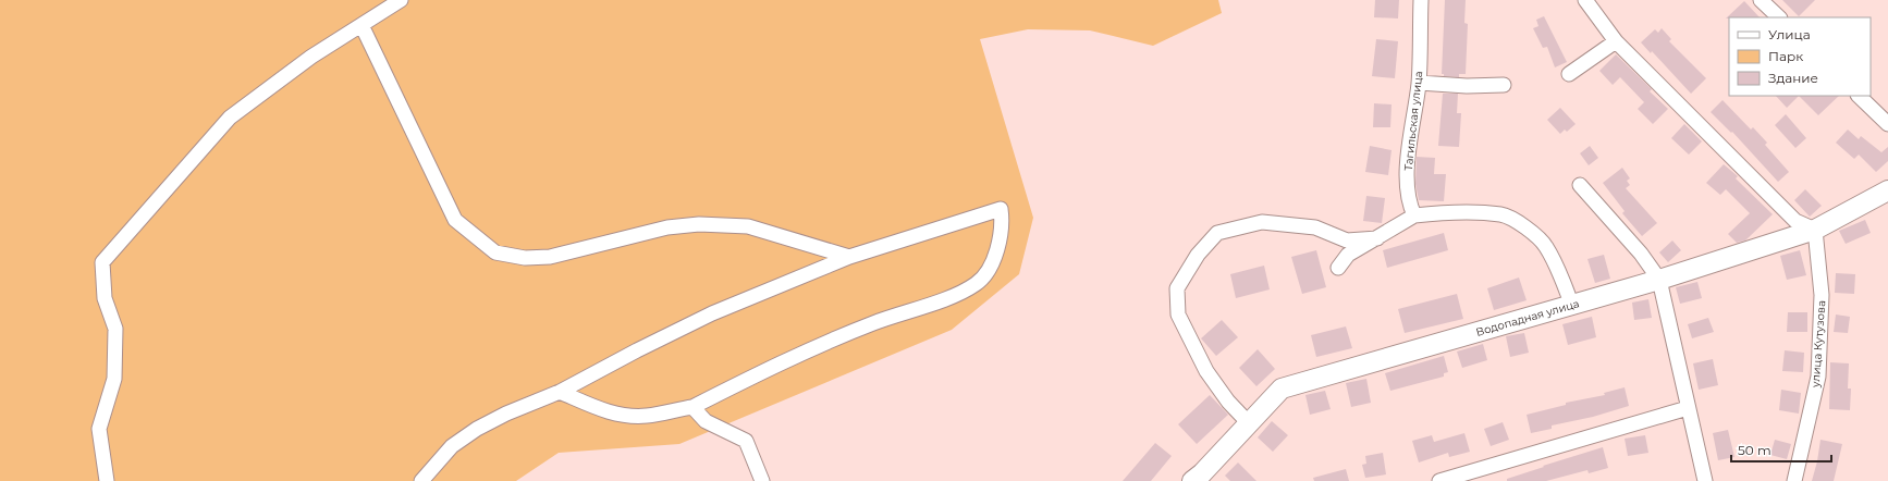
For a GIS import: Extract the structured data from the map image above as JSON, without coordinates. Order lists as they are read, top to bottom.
{
  "streets": {
    "street": ["Тагильская улица", "Водопадная улица", "улица Кутузова"]
  },
  "crossings": [
    ["Водопадная улица", "улица Кутузова"]
  ],
  "legend": ["Улица", "Парк", "Здание"],
  "scale_bar": "50 m"
}
